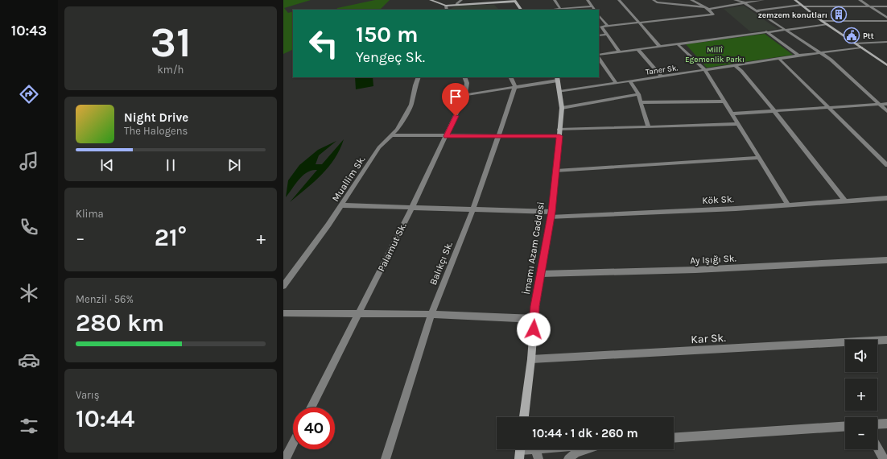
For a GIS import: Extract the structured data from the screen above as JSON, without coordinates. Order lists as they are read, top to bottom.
{
  "streets": {
    "street": [
      "Taner Sk.",
      "Muallim Sk.",
      "Kök Sk.",
      "Palamut Sk.",
      "İmamı Azam Caddesi",
      "Ay Işığı Sk.",
      "Balıkçı Sk.",
      "Kar Sk."
    ]
  },
  "crossings": [
    ["Taner Sk.", "İmamı Azam Caddesi"],
    ["Muallim Sk.", "Kök Sk."],
    ["Kök Sk.", "Palamut Sk."],
    ["Kök Sk.", "İmamı Azam Caddesi"],
    ["Kök Sk.", "Balıkçı Sk."],
    ["İmamı Azam Caddesi", "Ay Işığı Sk."],
    ["İmamı Azam Caddesi", "Kar Sk."]
  ],
  "parks": ["Millî Egemenlik Parkı"],
  "places": {
    "building": ["zemzem konutları"],
    "public building": ["Ptt"]
  },
  "page": {
    "tabs": "10:43",
    "tile": [
      ["31", "km/h"],
      "Klima",
      ["Menzil · 56%", "280 km"],
      ["Varış", "10:44"]
    ],
    "turn": ["150 m", "Yengeç Sk."],
    "song": ["Night Drive", "The Halogens"],
    "heat": ["−", "21°", "+"],
    "map_buttons": ["+", "−"],
    "limit": "40",
    "trip": "10:44 · 1 dk · 260 m"
  }
}
